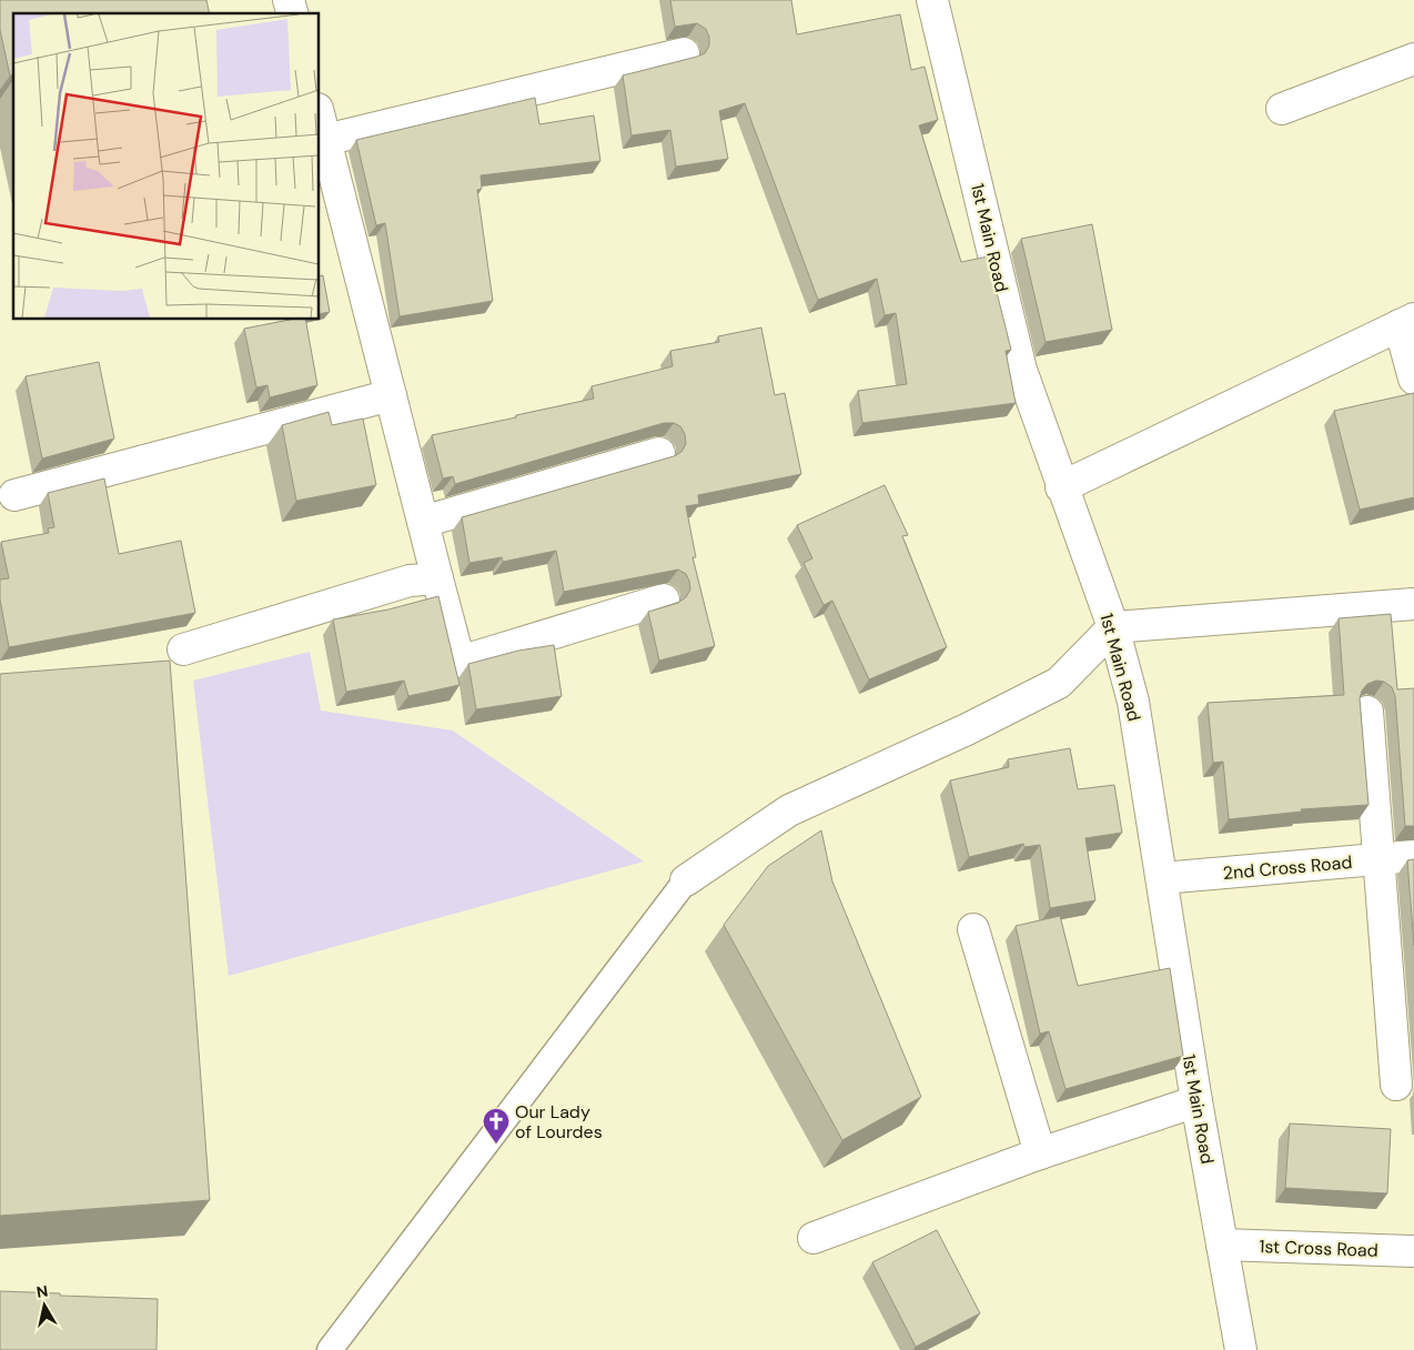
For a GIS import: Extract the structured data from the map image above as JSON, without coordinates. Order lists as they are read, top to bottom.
{
  "streets": {
    "street": ["1st Main Road", "2nd Cross Road", "1st Cross Road"]
  },
  "crossings": [
    ["1st Main Road", "2nd Cross Road"],
    ["1st Main Road", "1st Cross Road"]
  ],
  "places": {
    "church": ["Our Lady of Lourdes"]
  },
  "north": "top"
}
